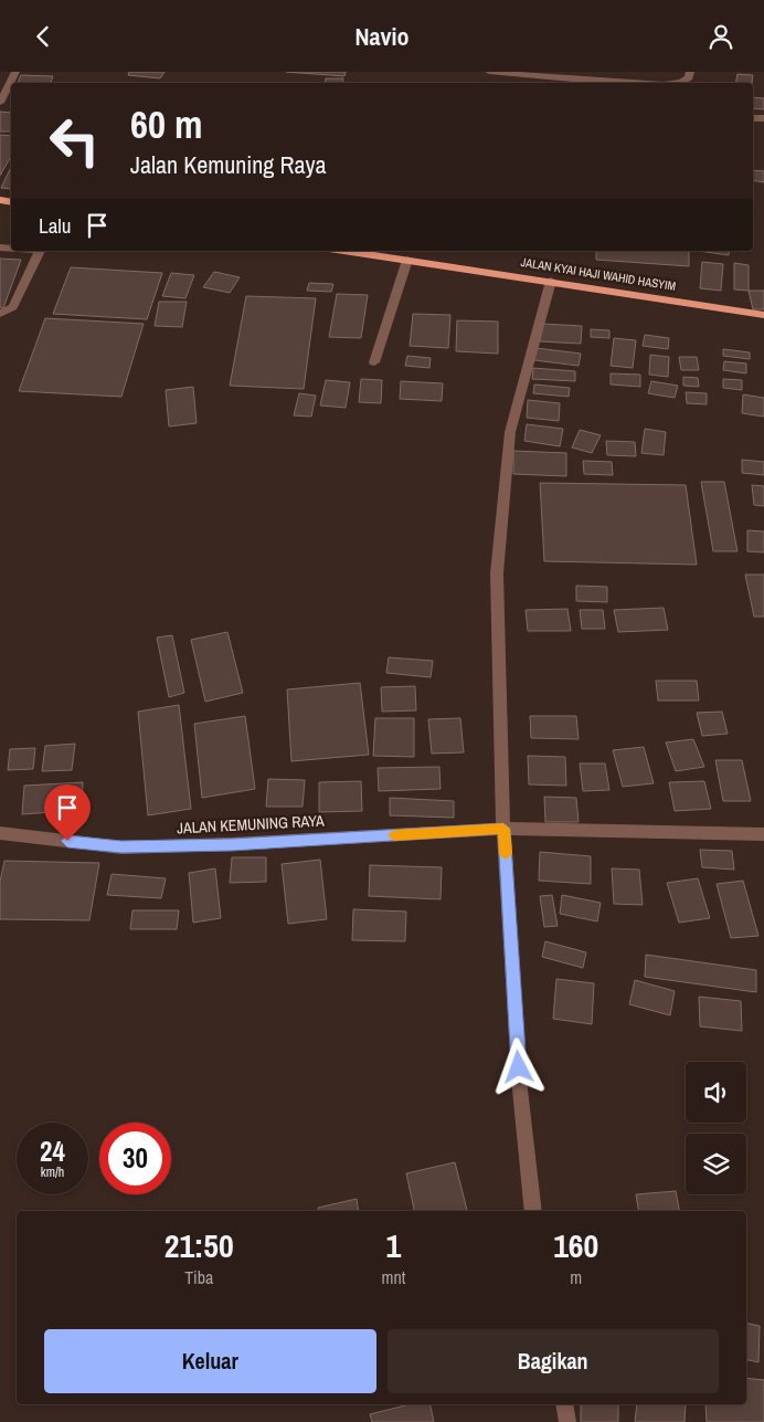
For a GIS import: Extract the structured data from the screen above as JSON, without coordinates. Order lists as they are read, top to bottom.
{
  "streets": {
    "highway": ["JALAN KYAI HAJI WAHID HASYIM"],
    "street": ["JALAN KEMUNING RAYA"]
  },
  "page": {
    "header": "Navio",
    "turn": ["60 m", "Jalan Kemuning Raya"],
    "then": "Lalu",
    "speed": "24 km/h",
    "limit": "30",
    "eta": [
      "21:50",
      "Tiba",
      "1",
      "mnt",
      "160",
      "m"
    ],
    "buttons": ["Keluar", "Bagikan"]
  }
}
